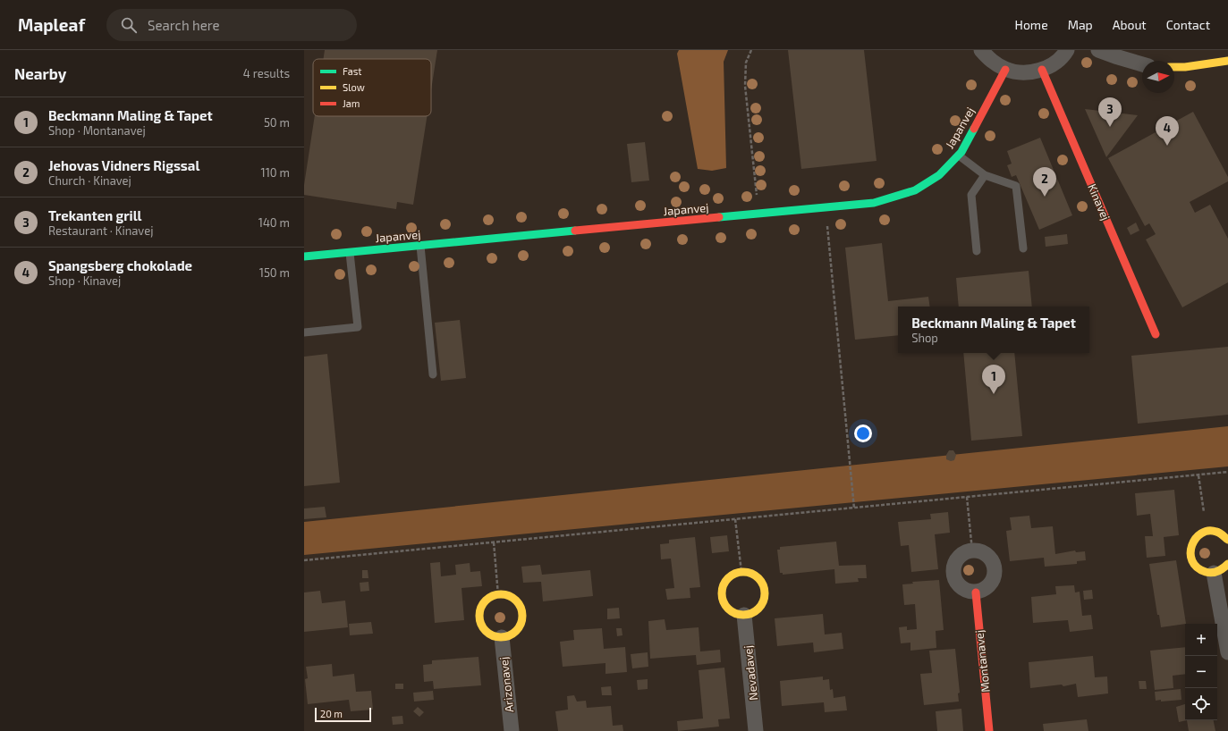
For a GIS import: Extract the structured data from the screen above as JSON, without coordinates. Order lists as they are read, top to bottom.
{
  "streets": {
    "street": [
      "Japanvej",
      "Kinavej",
      "Montanavej",
      "Nevadavej",
      "Arizonavej"
    ]
  },
  "legend": ["Fast", "Slow", "Jam"],
  "scale_bar": "20 m",
  "north": "right",
  "page": {
    "header": "Mapleaf",
    "search": "Search here",
    "nav": [
      "Home",
      "Map",
      "About",
      "Contact"
    ],
    "heading": ["Nearby", "4 results"],
    "list": [
      {
        "mark": "1",
        "name": "Beckmann Maling & Tapet",
        "note": "Shop · Montanavej",
        "value": "50 m"
      },
      {
        "mark": "2",
        "name": "Jehovas Vidners Rigssal",
        "note": "Church · Kinavej",
        "value": "110 m"
      },
      {
        "mark": "3",
        "name": "Trekanten grill",
        "note": "Restaurant · Kinavej",
        "value": "140 m"
      },
      {
        "mark": "4",
        "name": "Spangsberg chokolade",
        "note": "Shop · Kinavej",
        "value": "150 m"
      }
    ],
    "pins": [
      "3",
      "4",
      "2",
      "1"
    ],
    "popup": ["Beckmann Maling & Tapet", "Shop"],
    "map_buttons": ["+", "−"],
    "scale": "20 m"
  }
}
